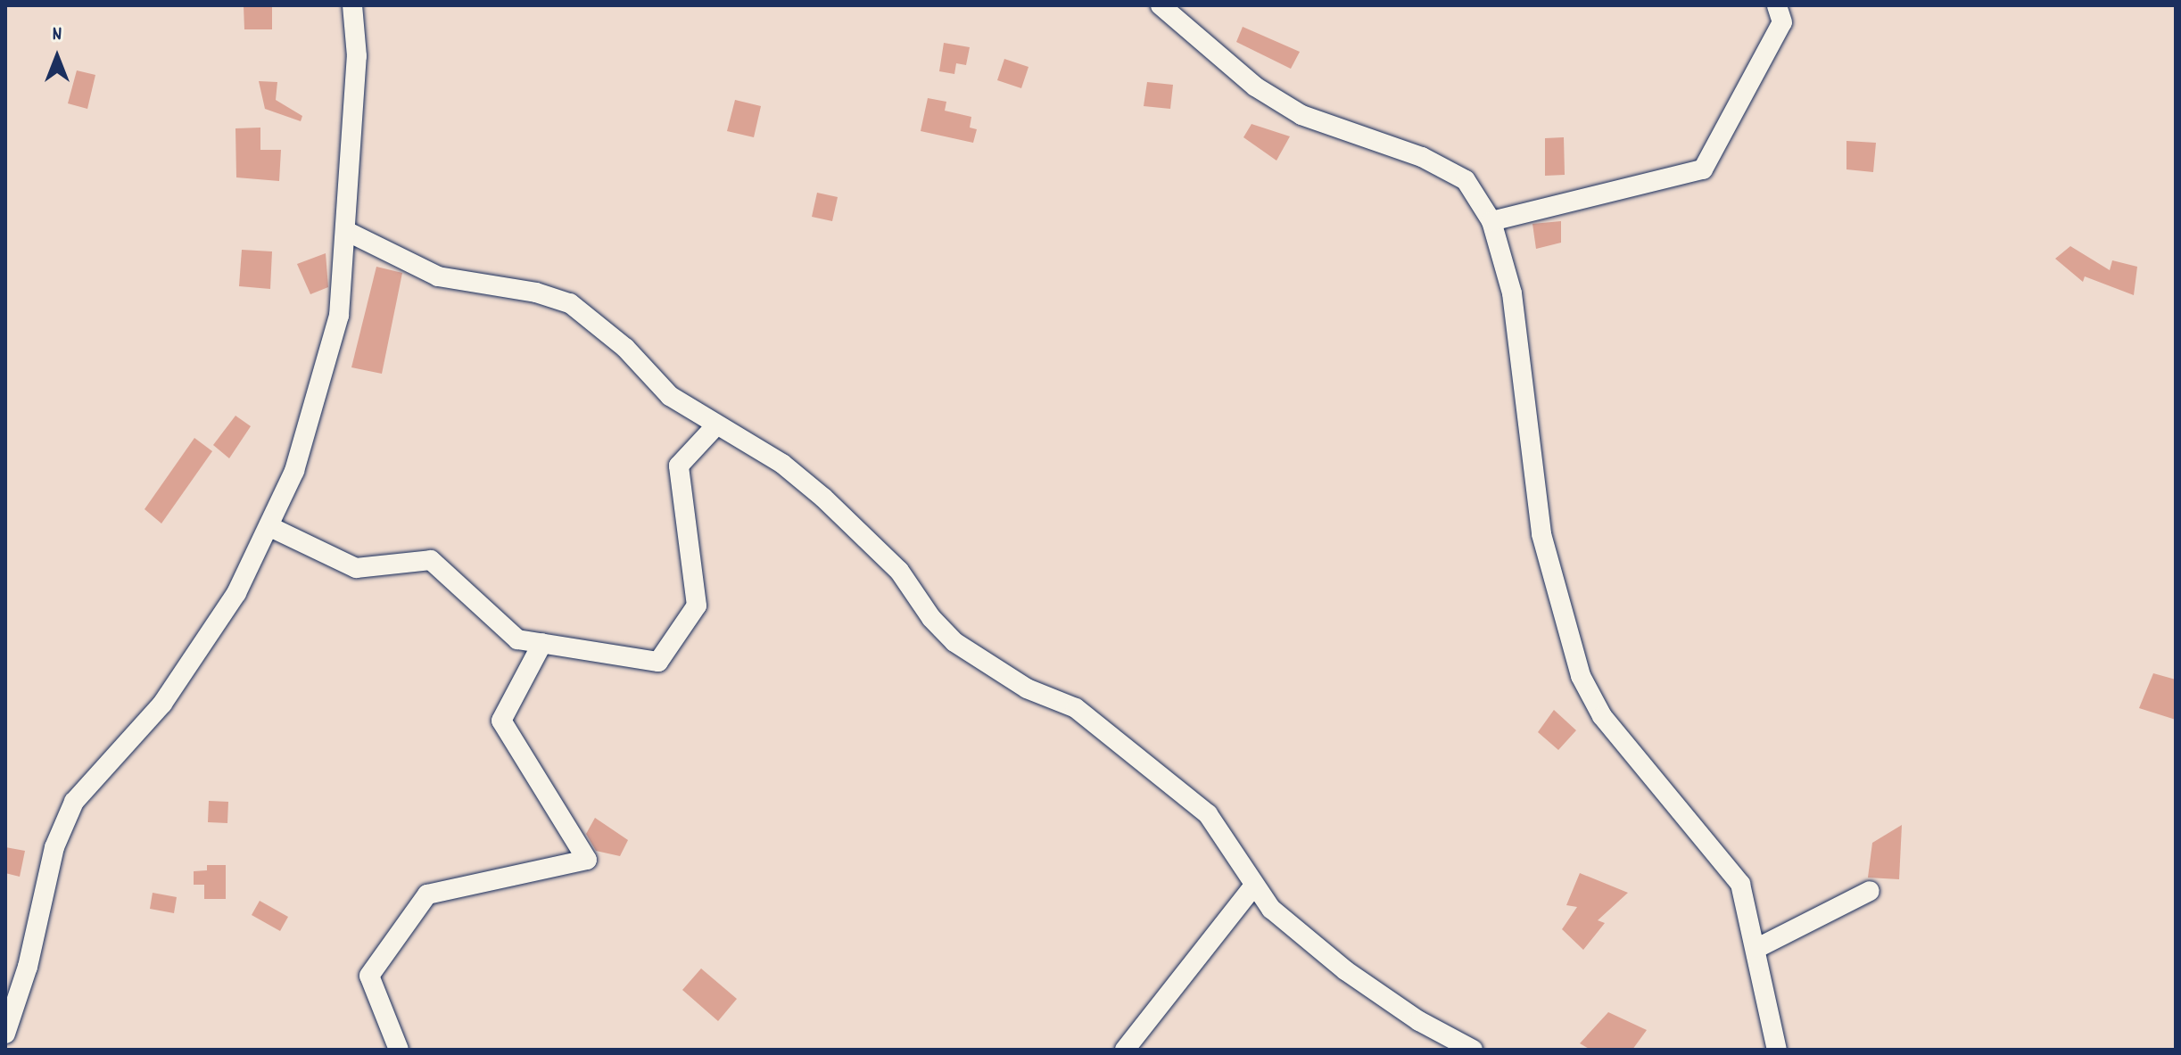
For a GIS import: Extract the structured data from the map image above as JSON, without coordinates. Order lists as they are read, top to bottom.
{
  "north": "top"
}
